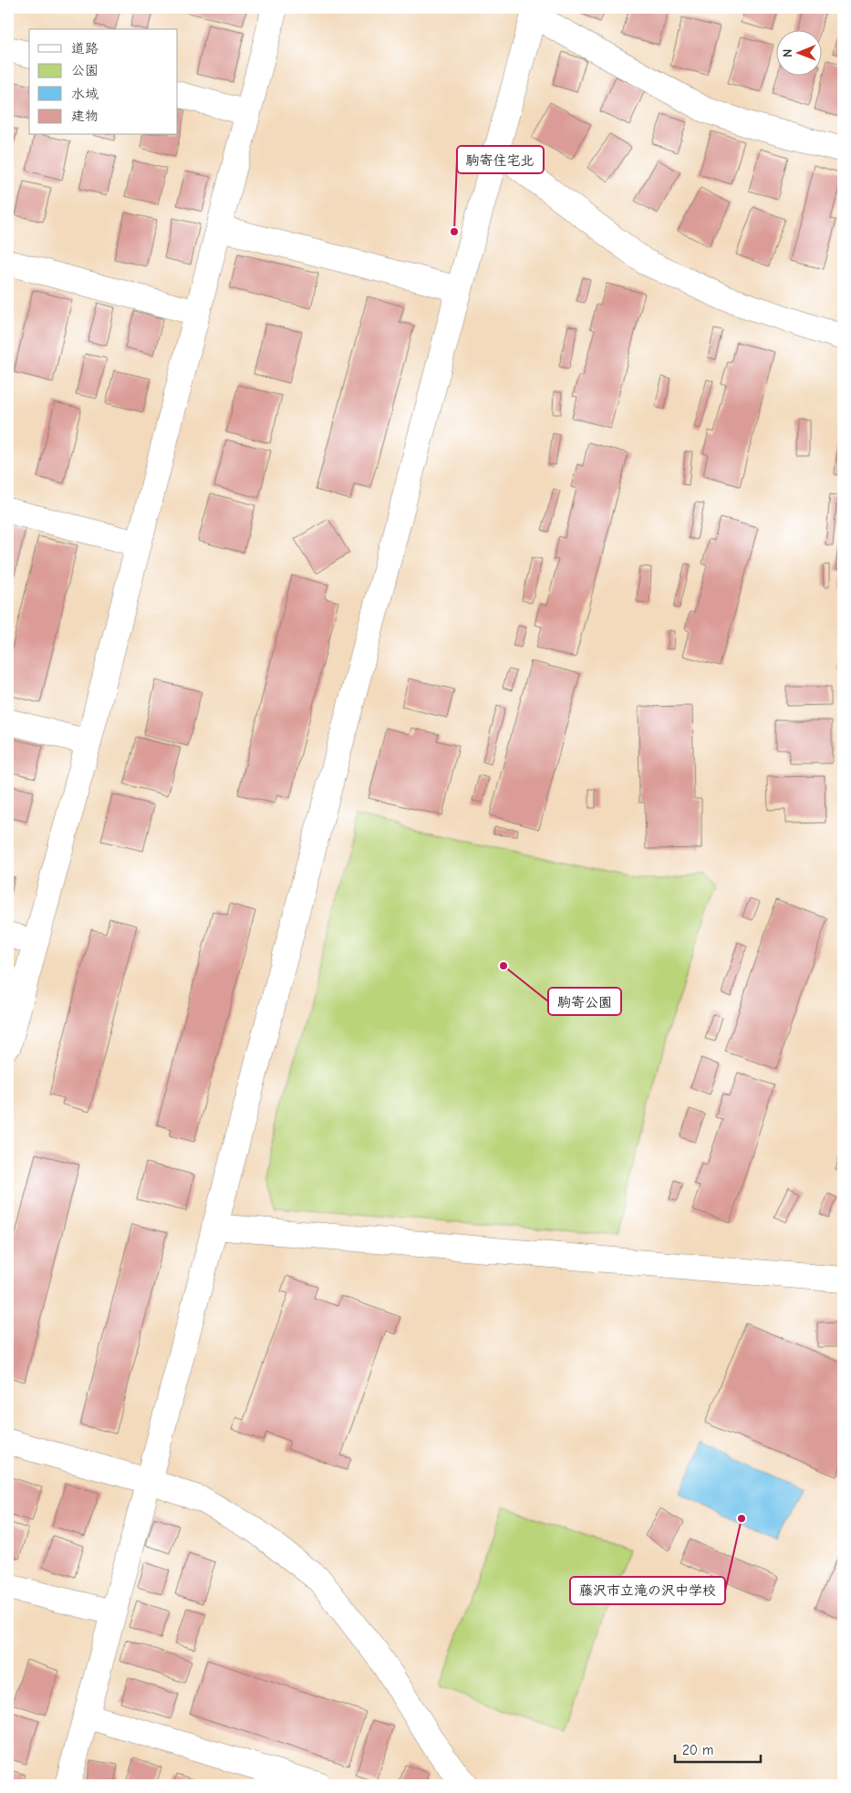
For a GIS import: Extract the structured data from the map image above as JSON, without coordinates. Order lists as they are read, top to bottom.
{
  "places": ["駒寄住宅北", "駒寄公園", "藤沢市立滝の沢中学校"],
  "legend": [
    "道路",
    "公園",
    "水域",
    "建物"
  ],
  "scale_bar": "20 m",
  "north": "left"
}
